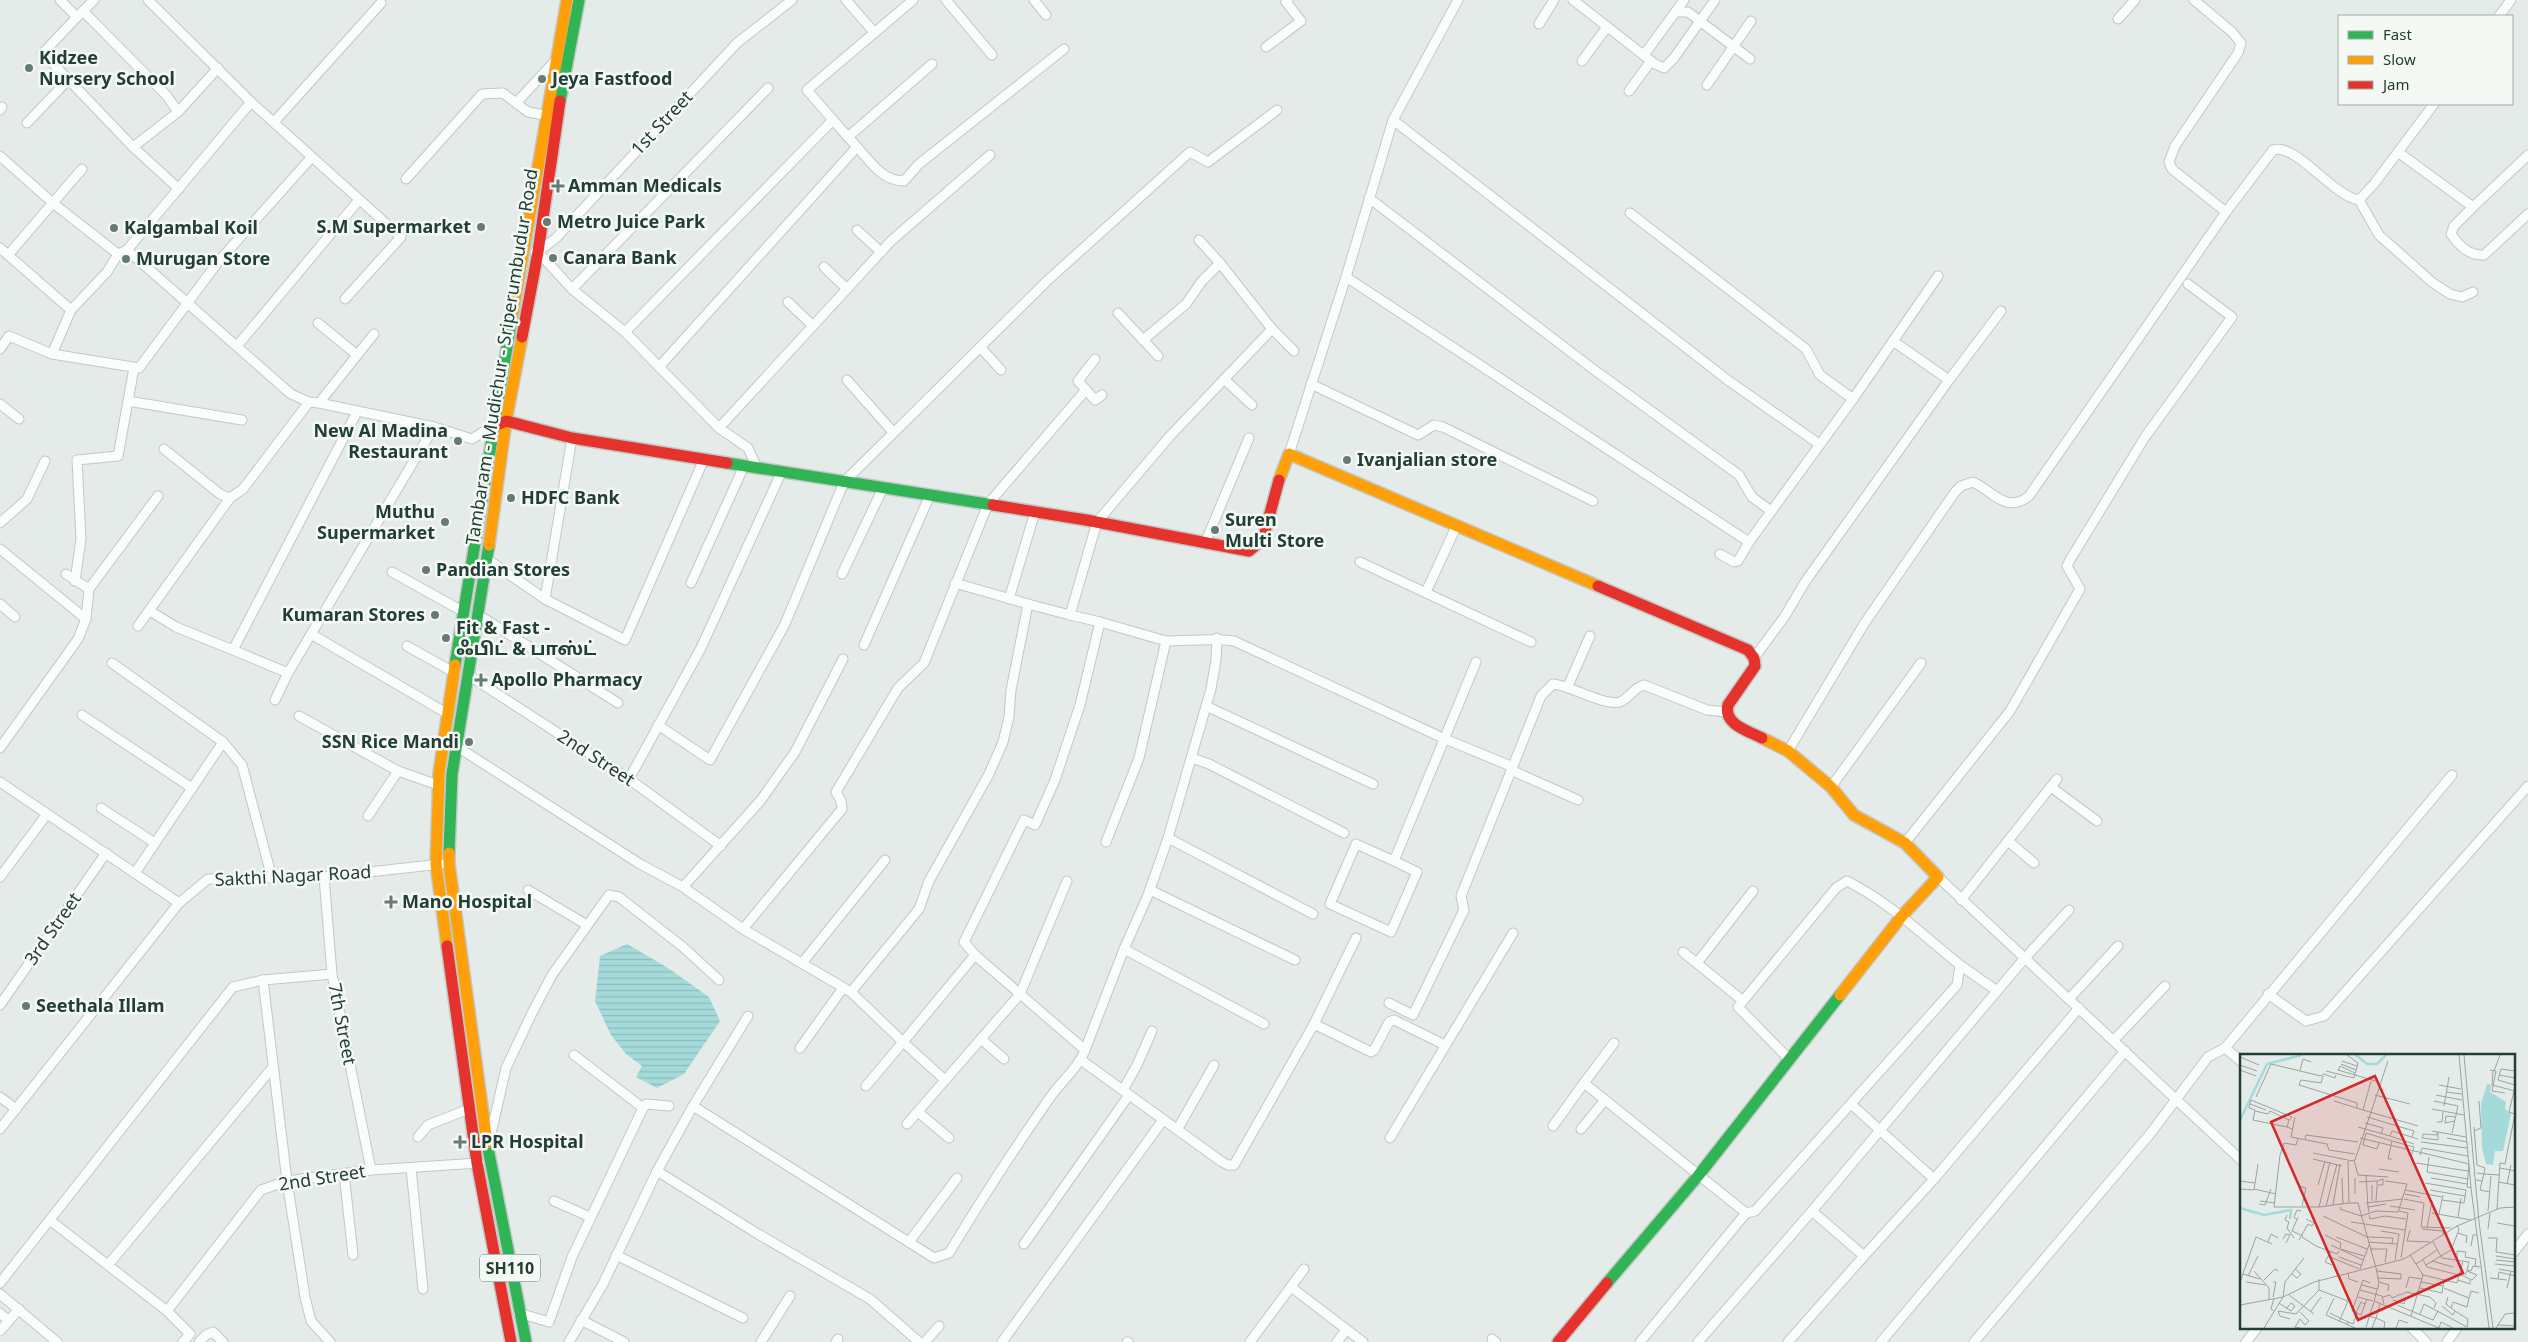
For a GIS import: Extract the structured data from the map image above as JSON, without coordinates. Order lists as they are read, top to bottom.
{
  "streets": {
    "main road": ["Tambaram - Mudichur - Sriperumbudur Road", "SH110"],
    "street": [
      "1st Street",
      "2nd Street",
      "Sakthi Nagar Road",
      "3rd Street",
      "7th Street"
    ]
  },
  "crossings": [
    ["1st Street", "Tambaram - Mudichur - Sriperumbudur Road"],
    ["Tambaram - Mudichur - Sriperumbudur Road", "2nd Street"],
    ["Tambaram - Mudichur - Sriperumbudur Road", "Sakthi Nagar Road"],
    ["2nd Street", "7th Street"],
    ["Sakthi Nagar Road", "7th Street"]
  ],
  "places": {
    "other": [
      "Kidzee Nursery School",
      "Jeya Fastfood",
      "Metro Juice Park",
      "S.M Supermarket",
      "Kalgambal Koil",
      "Canara Bank",
      "Murugan Store",
      "New Al Madina Restaurant",
      "Ivanjalian store",
      "HDFC Bank",
      "Muthu Supermarket",
      "Suren Multi Store",
      "Pandian Stores",
      "Kumaran Stores",
      "Fit & Fast - ஃபிட் & பாஸ்ட்",
      "SSN Rice Mandi",
      "Seethala Illam"
    ],
    "health": [
      "Amman Medicals",
      "Apollo Pharmacy",
      "Mano Hospital",
      "LPR Hospital"
    ]
  },
  "legend": ["Fast", "Slow", "Jam"]
}
